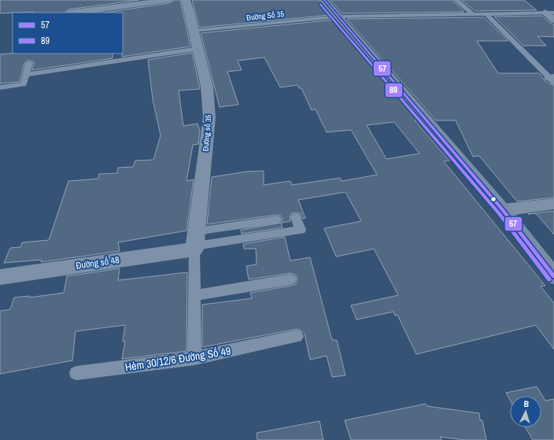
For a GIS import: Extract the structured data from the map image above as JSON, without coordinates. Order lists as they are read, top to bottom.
{
  "streets": {
    "street": ["Đường số 35", "Đường số 48"],
    "lane": ["Đường Số 35", "Hẻm 30/12/6 Đường Số 49"]
  },
  "crossings": [
    ["Đường Số 35", "Đường số 35"],
    ["Đường số 35", "Đường số 48"]
  ],
  "lines": ["transit line 57", "transit line 89"],
  "legend": ["57", "89"],
  "north": "top"
}
